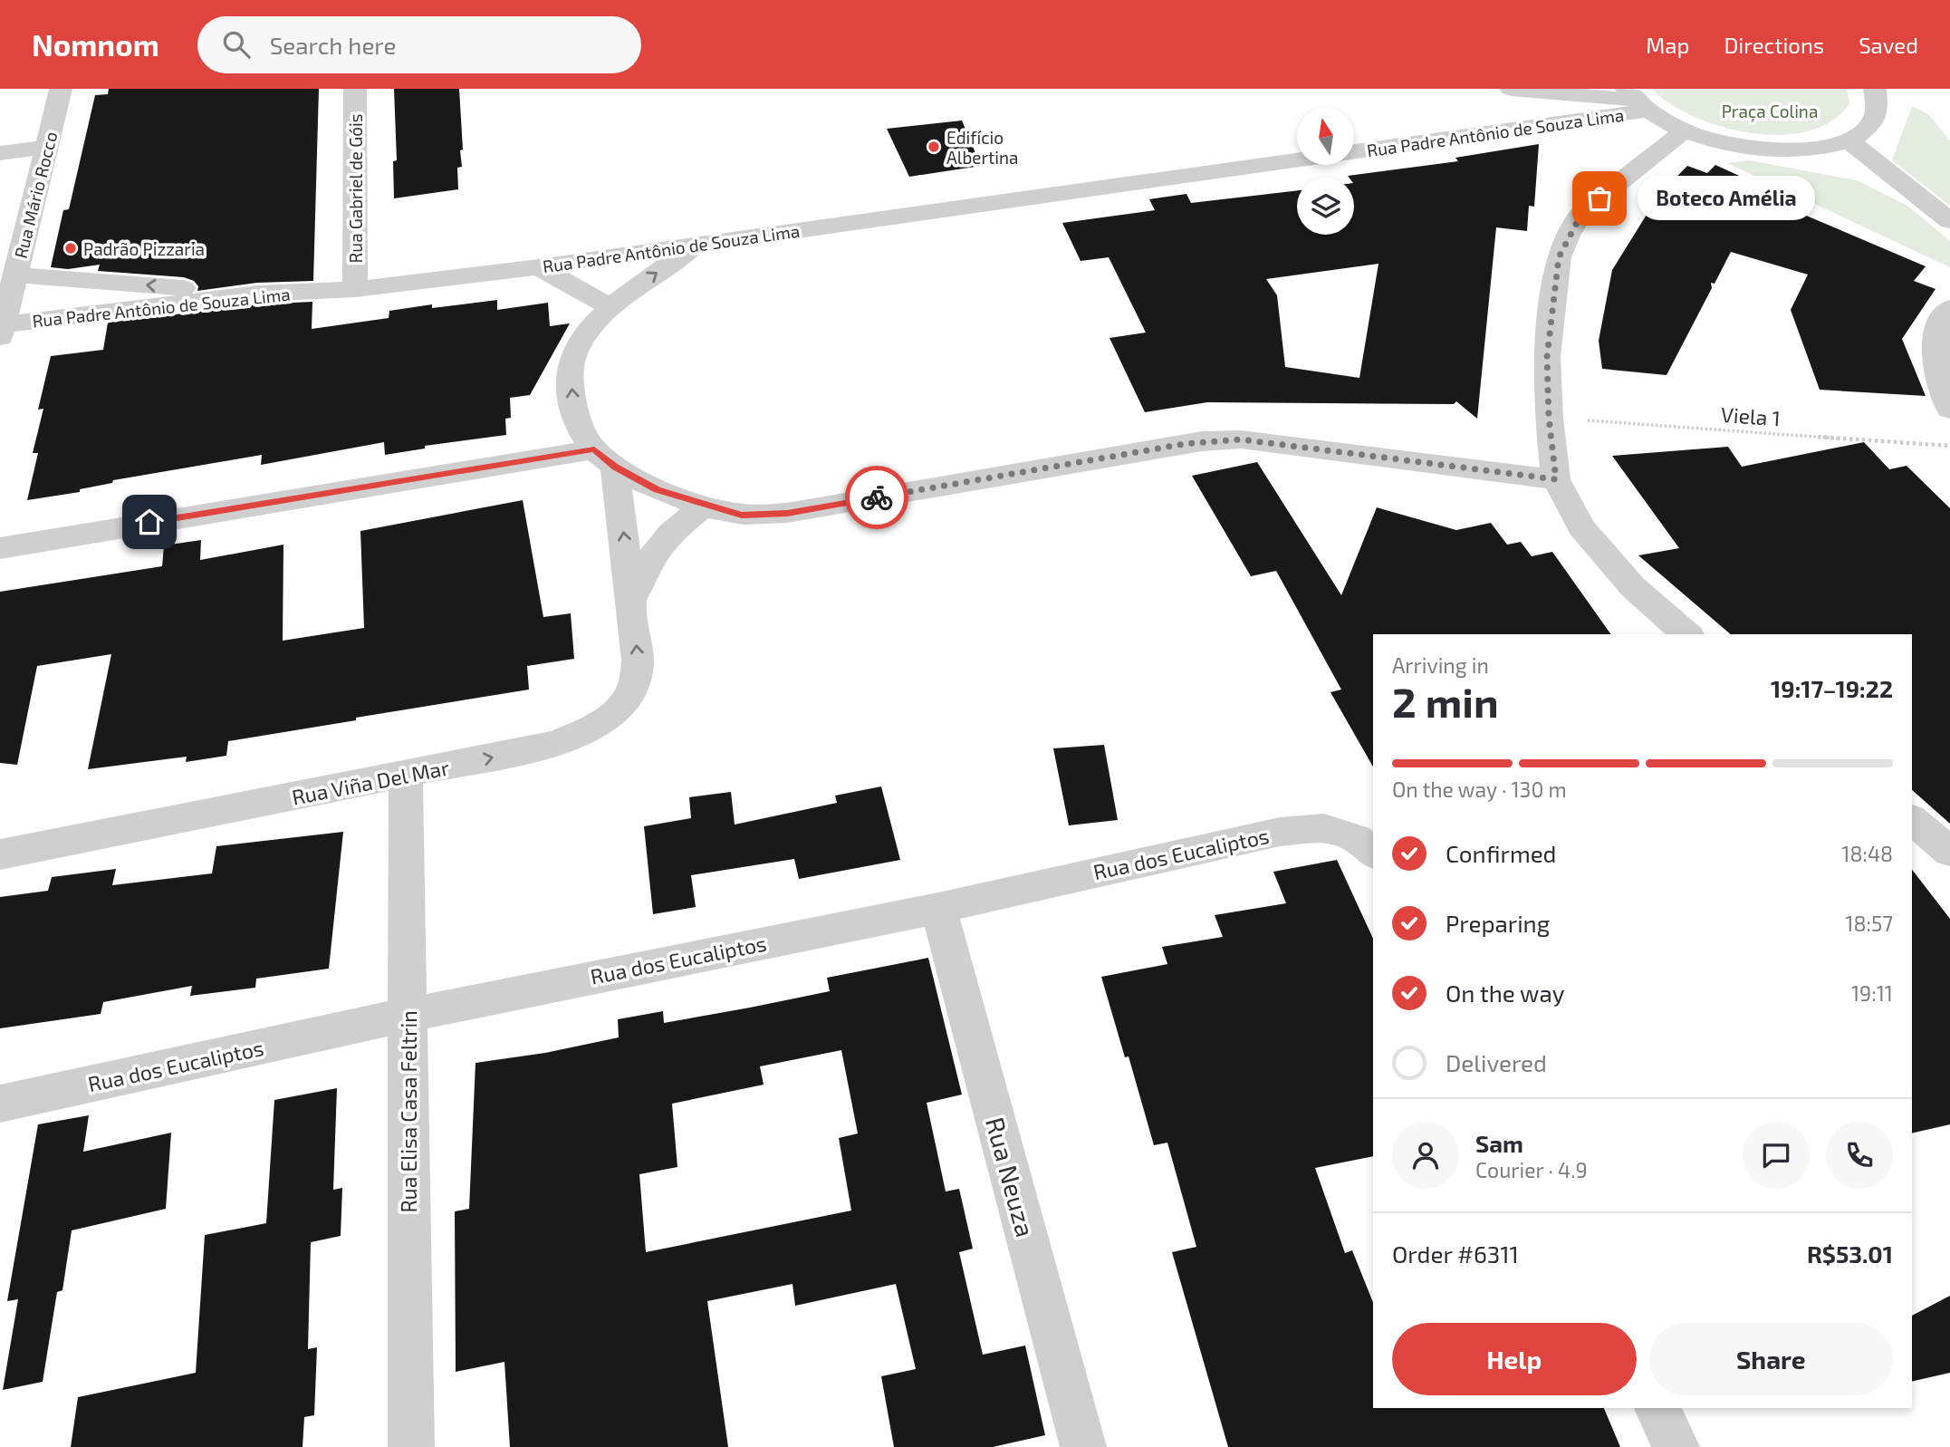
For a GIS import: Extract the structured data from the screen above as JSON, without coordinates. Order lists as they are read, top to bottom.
{
  "streets": {
    "street": [
      "Rua Padre Antônio de Souza Lima",
      "Rua Gabriel de Góis",
      "Rua Mário Rocco",
      "Rua Viña Del Mar",
      "Rua dos Eucaliptos",
      "Rua Elisa Casa Feltrin",
      "Rua Neuza"
    ],
    "path": ["Viela 1"]
  },
  "crossings": [
    ["Rua Padre Antônio de Souza Lima", "Rua Gabriel de Góis"],
    ["Rua Padre Antônio de Souza Lima", "Rua Mário Rocco"],
    ["Rua Viña Del Mar", "Rua Elisa Casa Feltrin"],
    ["Rua dos Eucaliptos", "Rua Elisa Casa Feltrin"],
    ["Rua dos Eucaliptos", "Rua Neuza"]
  ],
  "parks": ["Praça Colina"],
  "places": ["Edifício Albertina", "Boteco Amélia", "Padrão Pizzaria"],
  "north": "top",
  "page": {
    "header": "Nomnom",
    "search": "Search here",
    "nav": ["Map", "Directions", "Saved"],
    "bubble": "Boteco Amélia",
    "heading": ["2 min", "Arriving in", "19:17–19:22"],
    "panel": [
      "Sam",
      "Courier · 4.9",
      "Order #6311",
      "R$53.01"
    ],
    "bar": "On the way · 130 m",
    "list": [
      ["Confirmed", "18:48"],
      ["Preparing", "18:57"],
      ["On the way", "19:11"],
      "Delivered"
    ],
    "buttons": ["Help", "Share"]
  }
}
